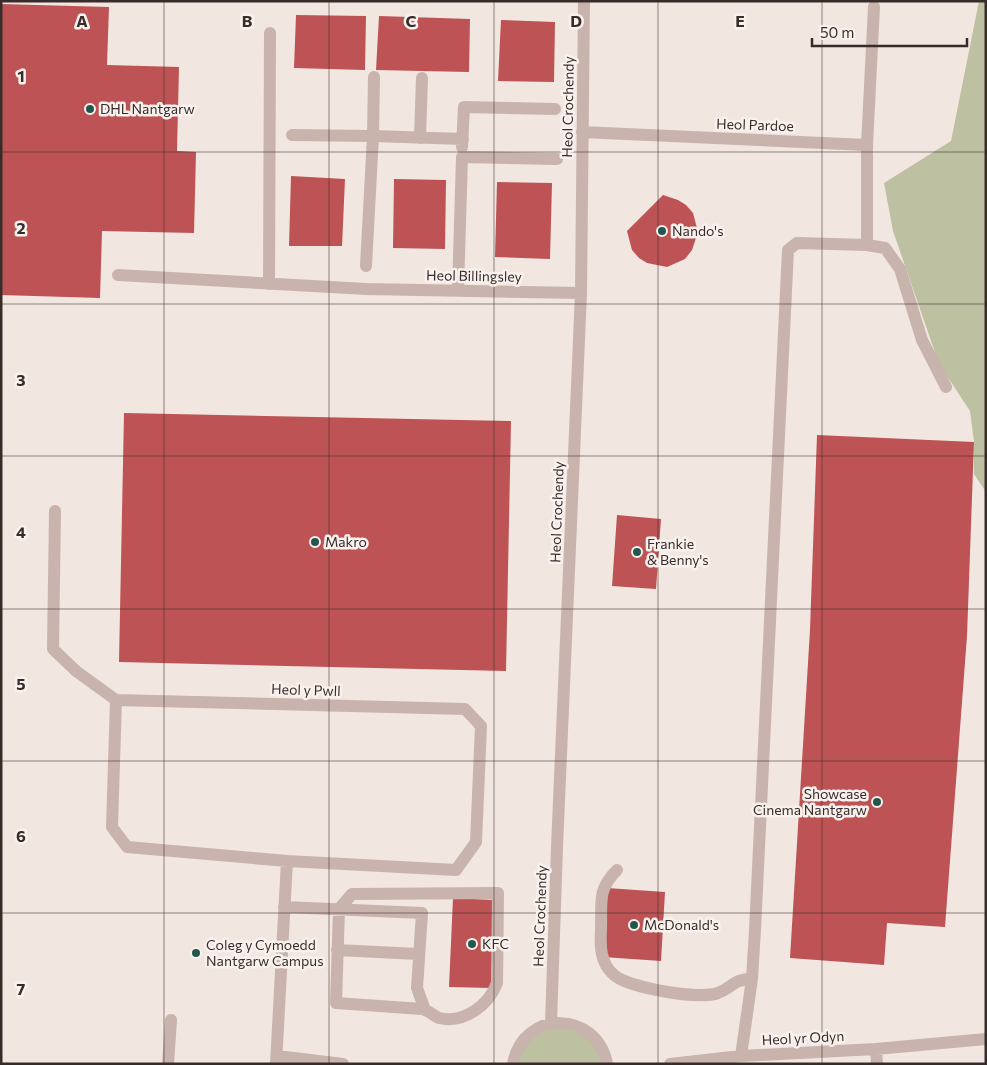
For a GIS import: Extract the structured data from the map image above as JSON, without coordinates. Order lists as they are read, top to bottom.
{
  "streets": {
    "street": [
      "Heol Crochendy",
      "Heol Pardoe",
      "Heol Billingsley",
      "Heol y Pwll",
      "Heol yr Odyn"
    ]
  },
  "crossings": [
    ["Heol Crochendy", "Heol Pardoe"],
    ["Heol Crochendy", "Heol Billingsley"]
  ],
  "places": [
    "DHL Nantgarw",
    "Nando's",
    "Makro",
    "Frankie & Benny's",
    "Showcase Cinema Nantgarw",
    "McDonald's",
    "KFC",
    "Coleg y Cymoedd Nantgarw Campus"
  ],
  "scale_bar": "50 m",
  "grid": {
    "columns": [
      "A",
      "B",
      "C",
      "D",
      "E"
    ],
    "rows": [
      "1",
      "2",
      "3",
      "4",
      "5",
      "6",
      "7"
    ]
  }
}
